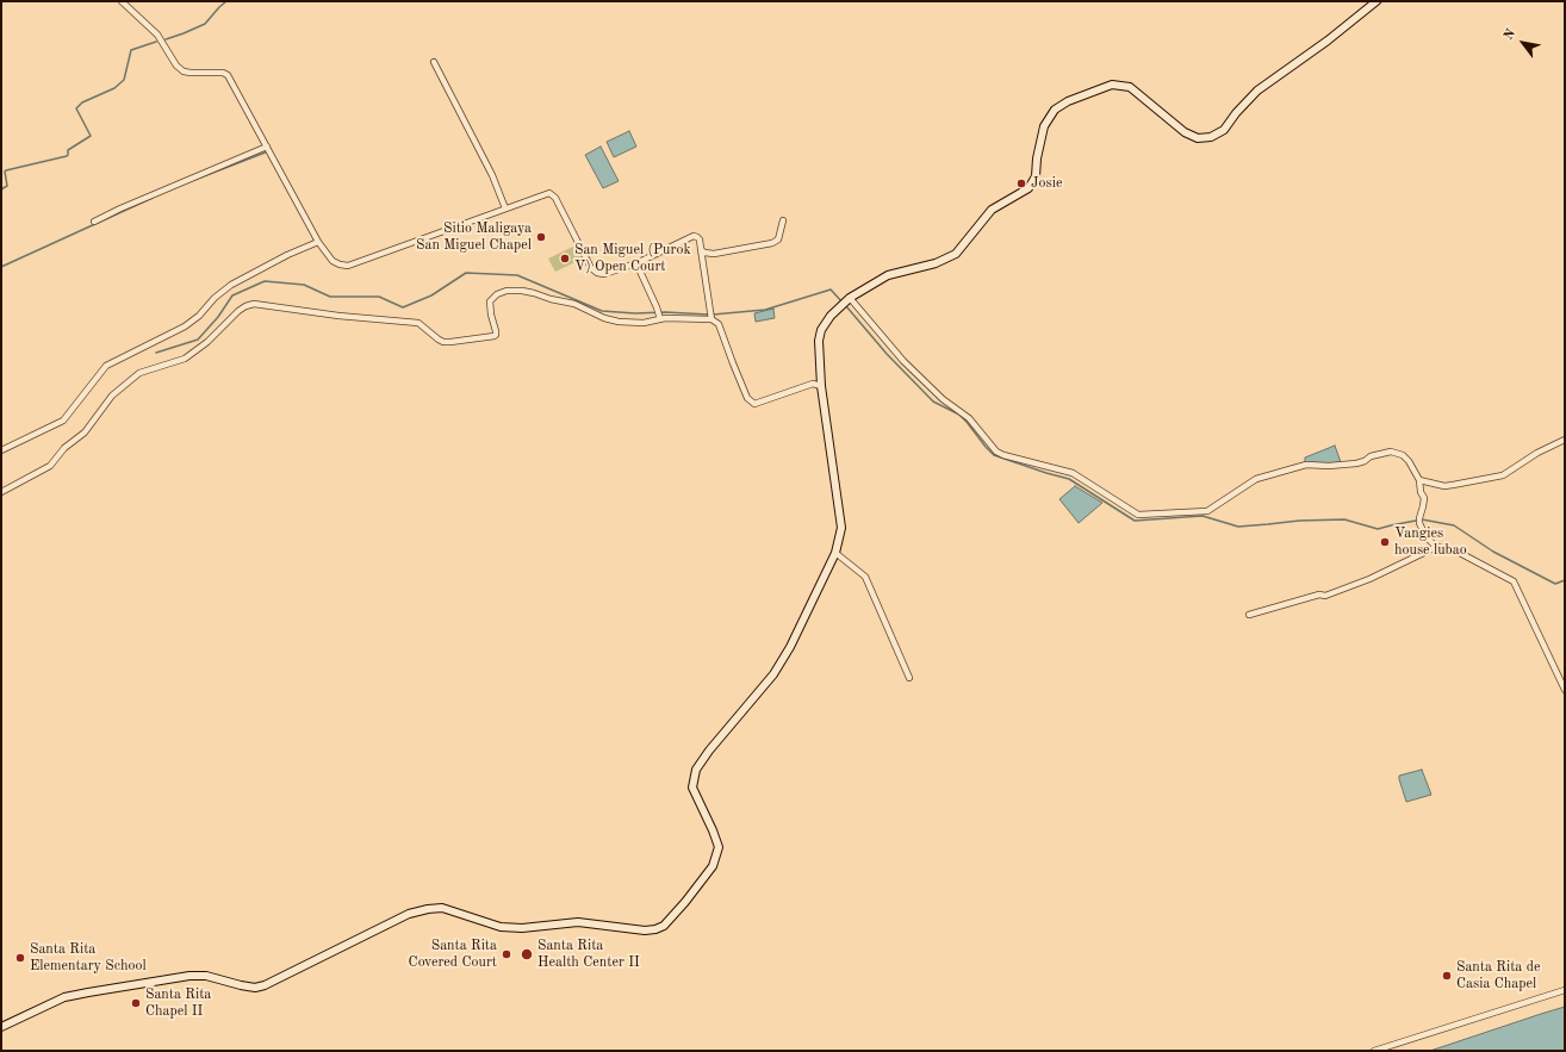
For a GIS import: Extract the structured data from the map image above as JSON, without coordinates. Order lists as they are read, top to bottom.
{
  "places": [
    "Josie",
    "Sitio Maligaya San Miguel Chapel",
    "San Miguel (Purok V) Open Court",
    "Vangies house lubao",
    "Santa Rita Covered Court",
    "Santa Rita Health Center II",
    "Santa Rita Elementary School",
    "Santa Rita de Casia Chapel",
    "Santa Rita Chapel II"
  ],
  "north": "top left"
}
